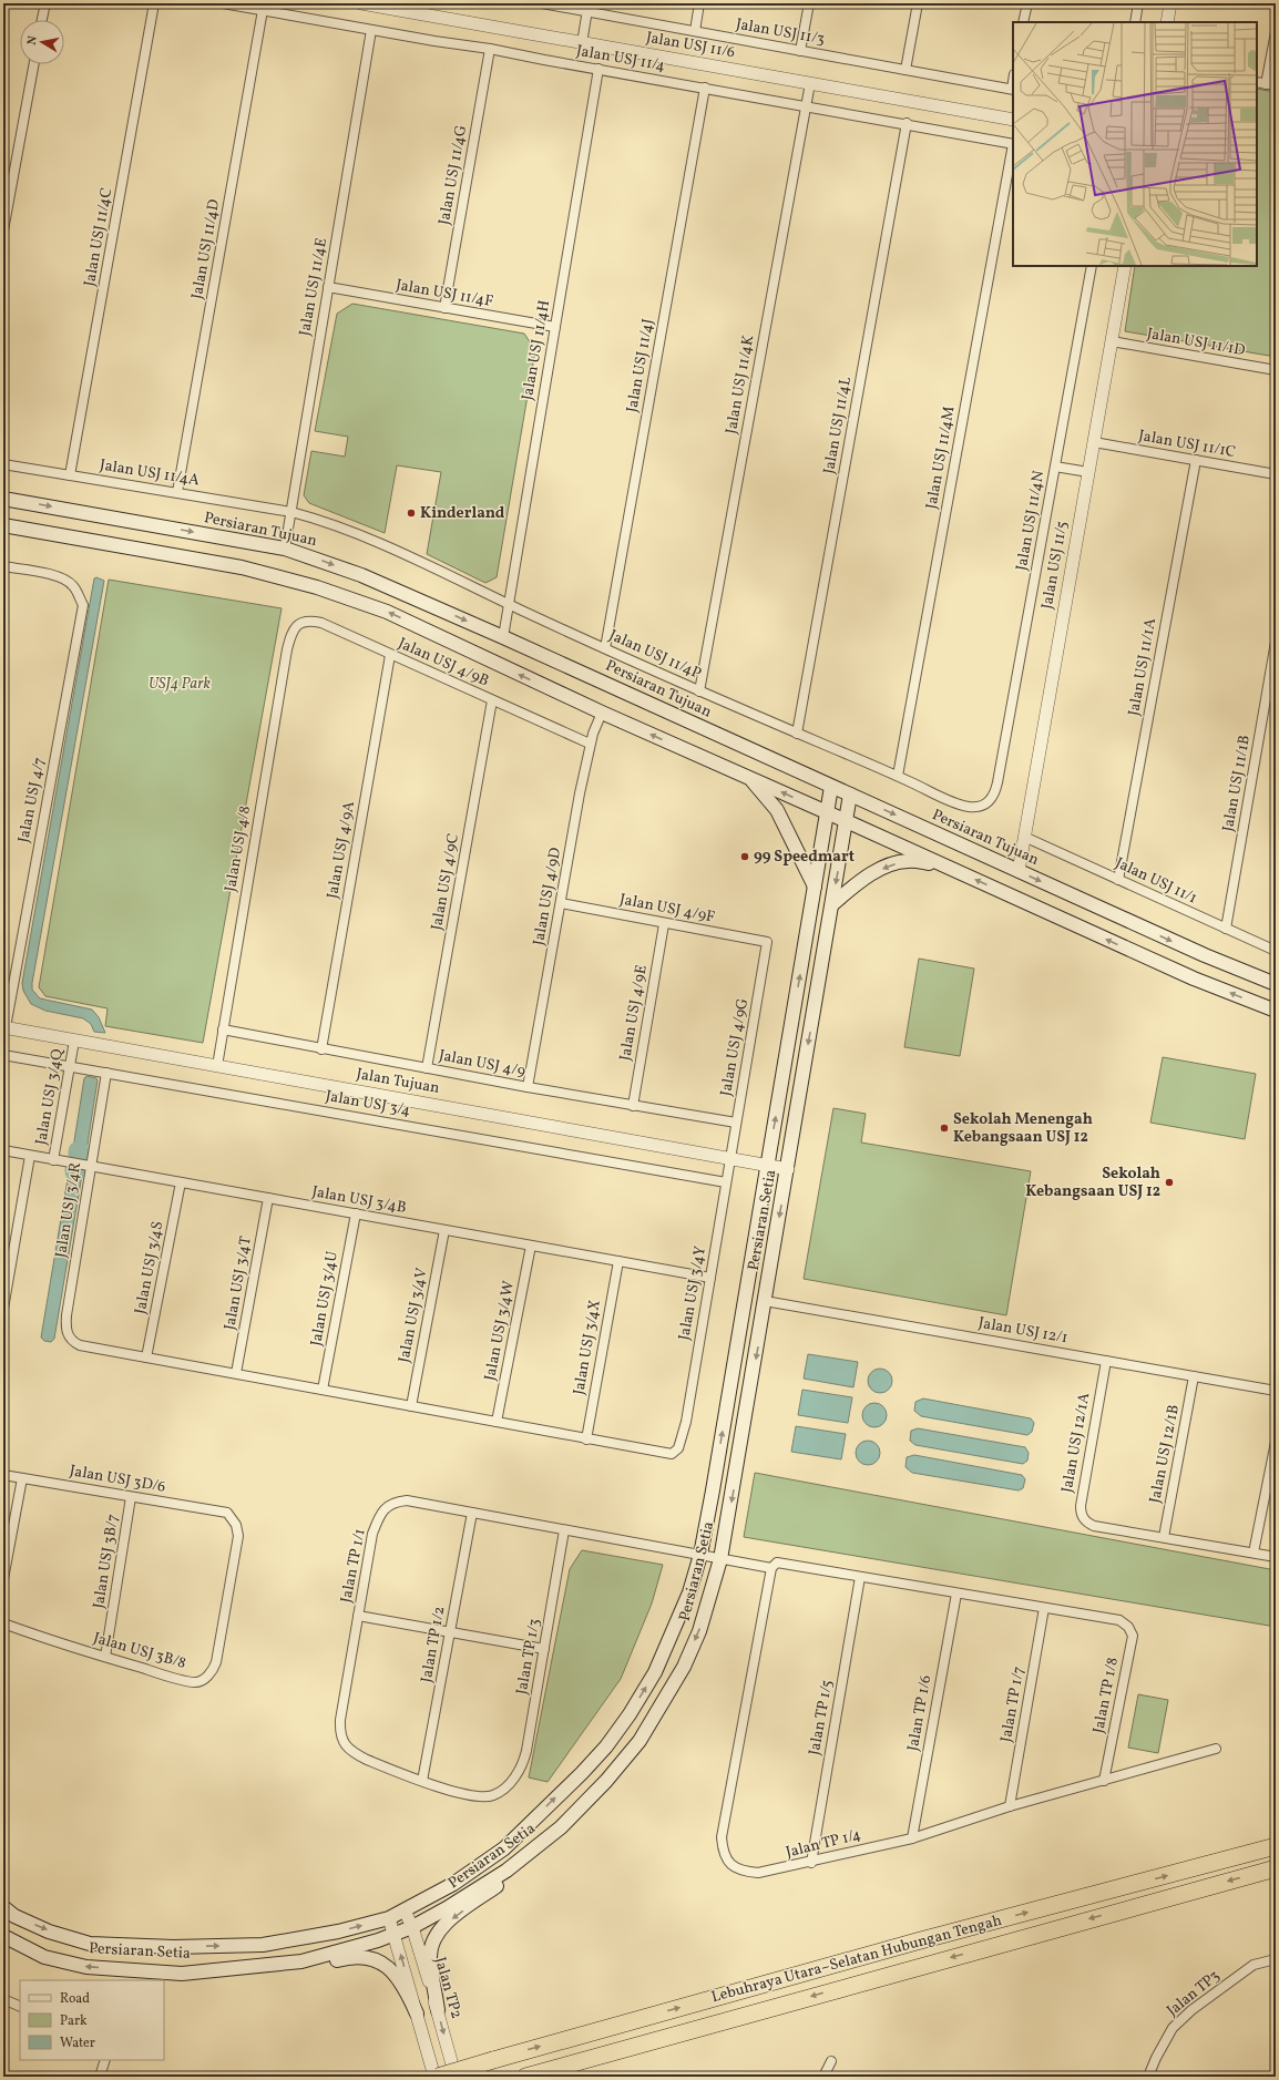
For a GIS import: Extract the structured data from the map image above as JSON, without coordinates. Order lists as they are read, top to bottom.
{
  "streets": {
    "highway": ["Lebuhraya Utara–Selatan Hubungan Tengah"],
    "main road": ["Persiaran Tujuan", "Persiaran Setia"],
    "street": [
      "Jalan USJ 11/3",
      "Jalan USJ 11/6",
      "Jalan USJ 11/4",
      "Jalan USJ 11/4G",
      "Jalan USJ 11/4C",
      "Jalan USJ 11/4D",
      "Jalan USJ 11/4E",
      "Jalan USJ 11/4F",
      "Jalan USJ 11/1D",
      "Jalan USJ 11/4H",
      "Jalan USJ 11/4J",
      "Jalan USJ 11/4K",
      "Jalan USJ 11/4L",
      "Jalan USJ 11/1C",
      "Jalan USJ 11/4M",
      "Jalan USJ 11/4A",
      "Jalan USJ 11/4N",
      "Jalan USJ 11/5",
      "Jalan USJ 11/4P",
      "Jalan USJ 4/9B",
      "Jalan USJ 11/1A",
      "Jalan USJ 11/1B",
      "Jalan USJ 4/7",
      "Jalan USJ 4/8",
      "Jalan USJ 4/9A",
      "Jalan USJ 11/1",
      "Jalan USJ 4/9C",
      "Jalan USJ 4/9D",
      "Jalan USJ 4/9F",
      "Jalan USJ 4/9E",
      "Jalan USJ 4/9G",
      "Jalan USJ 4/9",
      "Jalan Tujuan",
      "Jalan USJ 3/4Q",
      "Jalan USJ 3/4",
      "Jalan USJ 3/4B",
      "Jalan USJ 3/4R",
      "Jalan USJ 3/4S",
      "Jalan USJ 3/4T",
      "Jalan USJ 3/4Y",
      "Jalan USJ 3/4U",
      "Jalan USJ 3/4V",
      "Jalan USJ 3/4W",
      "Jalan USJ 12/1",
      "Jalan USJ 3/4X",
      "Jalan USJ 12/1A",
      "Jalan USJ 12/1B",
      "Jalan USJ 3D/6",
      "Jalan USJ 3B/7",
      "Jalan TP 1/1",
      "Jalan TP 1/2",
      "Jalan USJ 3B/8",
      "Jalan TP 1/3",
      "Jalan TP 1/8",
      "Jalan TP 1/7",
      "Jalan TP 1/6",
      "Jalan TP 1/5",
      "Jalan TP 1/4",
      "Jalan TP2",
      "Jalan TP3"
    ]
  },
  "crossings": [
    ["Jalan USJ 11/6", "Jalan USJ 11/4K"],
    ["Jalan USJ 11/4", "Jalan USJ 11/4G"],
    ["Jalan USJ 11/4", "Jalan USJ 11/4D"],
    ["Jalan USJ 11/4", "Jalan USJ 11/4E"],
    ["Jalan USJ 11/4", "Jalan USJ 11/4H"],
    ["Jalan USJ 11/4", "Jalan USJ 11/4J"],
    ["Jalan USJ 11/4", "Jalan USJ 11/4K"],
    ["Jalan USJ 11/4", "Jalan USJ 11/4L"],
    ["Jalan USJ 11/4G", "Jalan USJ 11/4F"],
    ["Jalan USJ 11/4C", "Jalan USJ 11/4A"],
    ["Jalan USJ 11/4D", "Jalan USJ 11/4A"],
    ["Jalan USJ 11/4E", "Jalan USJ 11/4F"],
    ["Jalan USJ 11/4E", "Jalan USJ 11/4A"],
    ["Jalan USJ 11/4E", "Persiaran Tujuan"],
    ["Jalan USJ 11/4E", "Jalan USJ 11/4P"],
    ["Jalan USJ 11/4F", "Jalan USJ 11/4H"],
    ["Jalan USJ 11/1D", "Jalan USJ 11/5"],
    ["Jalan USJ 11/4H", "Persiaran Tujuan"],
    ["Jalan USJ 11/4H", "Jalan USJ 11/4P"],
    ["Jalan USJ 11/4J", "Jalan USJ 11/4P"],
    ["Jalan USJ 11/4K", "Jalan USJ 11/4P"],
    ["Jalan USJ 11/4L", "Jalan USJ 11/4P"],
    ["Jalan USJ 11/1C", "Jalan USJ 11/5"],
    ["Jalan USJ 11/1C", "Jalan USJ 11/1A"],
    ["Jalan USJ 11/4M", "Jalan USJ 11/4P"],
    ["Jalan USJ 11/4A", "Jalan USJ 11/4P"],
    ["Jalan USJ 11/4N", "Jalan USJ 11/4P"],
    ["Persiaran Tujuan", "Jalan USJ 11/5"],
    ["Persiaran Tujuan", "Persiaran Setia"],
    ["Jalan USJ 11/5", "Jalan USJ 11/1"],
    ["Jalan USJ 4/9B", "Jalan USJ 4/8"],
    ["Jalan USJ 4/9B", "Jalan USJ 4/9A"],
    ["Jalan USJ 4/9B", "Jalan USJ 4/9C"],
    ["Jalan USJ 4/9B", "Jalan USJ 4/9D"],
    ["Jalan USJ 11/1A", "Jalan USJ 11/1"],
    ["Jalan USJ 11/1B", "Jalan USJ 11/1"],
    ["Jalan USJ 4/7", "Jalan Tujuan"],
    ["Jalan USJ 4/8", "Jalan USJ 4/9"],
    ["Jalan USJ 4/8", "Jalan Tujuan"],
    ["Jalan USJ 4/9A", "Jalan USJ 4/9"],
    ["Jalan USJ 4/9C", "Jalan USJ 4/9"],
    ["Jalan USJ 4/9D", "Jalan USJ 4/9F"],
    ["Jalan USJ 4/9D", "Jalan USJ 4/9"],
    ["Jalan USJ 4/9F", "Jalan USJ 4/9E"],
    ["Jalan USJ 4/9F", "Jalan USJ 4/9G"],
    ["Jalan USJ 4/9E", "Jalan USJ 4/9"],
    ["Jalan USJ 4/9G", "Jalan USJ 4/9"],
    ["Jalan USJ 4/9G", "Jalan Tujuan"],
    ["Jalan USJ 4/9G", "Jalan USJ 3/4Y"],
    ["Jalan Tujuan", "Jalan USJ 3/4Q"],
    ["Jalan Tujuan", "Persiaran Setia"],
    ["Jalan Tujuan", "Jalan USJ 3/4Y"],
    ["Jalan USJ 3/4Q", "Jalan USJ 3/4"],
    ["Jalan USJ 3/4Q", "Jalan USJ 3/4B"],
    ["Jalan USJ 3/4", "Jalan USJ 3/4R"],
    ["Jalan USJ 3/4", "Jalan USJ 3/4Y"],
    ["Jalan USJ 3/4B", "Jalan USJ 3/4R"],
    ["Jalan USJ 3/4B", "Jalan USJ 3/4S"],
    ["Jalan USJ 3/4B", "Jalan USJ 3/4T"],
    ["Jalan USJ 3/4B", "Jalan USJ 3/4Y"],
    ["Jalan USJ 3/4B", "Jalan USJ 3/4U"],
    ["Jalan USJ 3/4B", "Jalan USJ 3/4V"],
    ["Jalan USJ 3/4B", "Jalan USJ 3/4W"],
    ["Jalan USJ 3/4B", "Jalan USJ 3/4X"],
    ["Jalan USJ 3/4R", "Jalan USJ 3/4S"],
    ["Persiaran Setia", "Jalan USJ 12/1"],
    ["Persiaran Setia", "Jalan TP 1/1"],
    ["Persiaran Setia", "Jalan TP2"],
    ["Jalan USJ 3/4Y", "Jalan USJ 3/4X"],
    ["Jalan USJ 12/1", "Jalan USJ 12/1A"],
    ["Jalan USJ 12/1", "Jalan USJ 12/1B"],
    ["Jalan USJ 12/1A", "Jalan USJ 12/1B"],
    ["Jalan USJ 3D/6", "Jalan USJ 3B/7"],
    ["Jalan USJ 3D/6", "Jalan USJ 3B/8"],
    ["Jalan USJ 3B/7", "Jalan USJ 3B/8"],
    ["Jalan TP 1/1", "Jalan TP 1/2"],
    ["Jalan TP 1/1", "Jalan TP 1/3"],
    ["Jalan TP 1/8", "Jalan TP 1/7"],
    ["Jalan TP 1/8", "Jalan TP 1/4"],
    ["Jalan TP 1/7", "Jalan TP 1/4"],
    ["Jalan TP 1/6", "Jalan TP 1/4"],
    ["Jalan TP 1/5", "Jalan TP 1/4"]
  ],
  "parks": ["USJ4 Park"],
  "places": [
    "Kinderland",
    "99 Speedmart",
    "Sekolah Menengah Kebangsaan USJ 12",
    "Sekolah Kebangsaan USJ 12"
  ],
  "legend": ["Road", "Park", "Water"],
  "north": "left"
}
